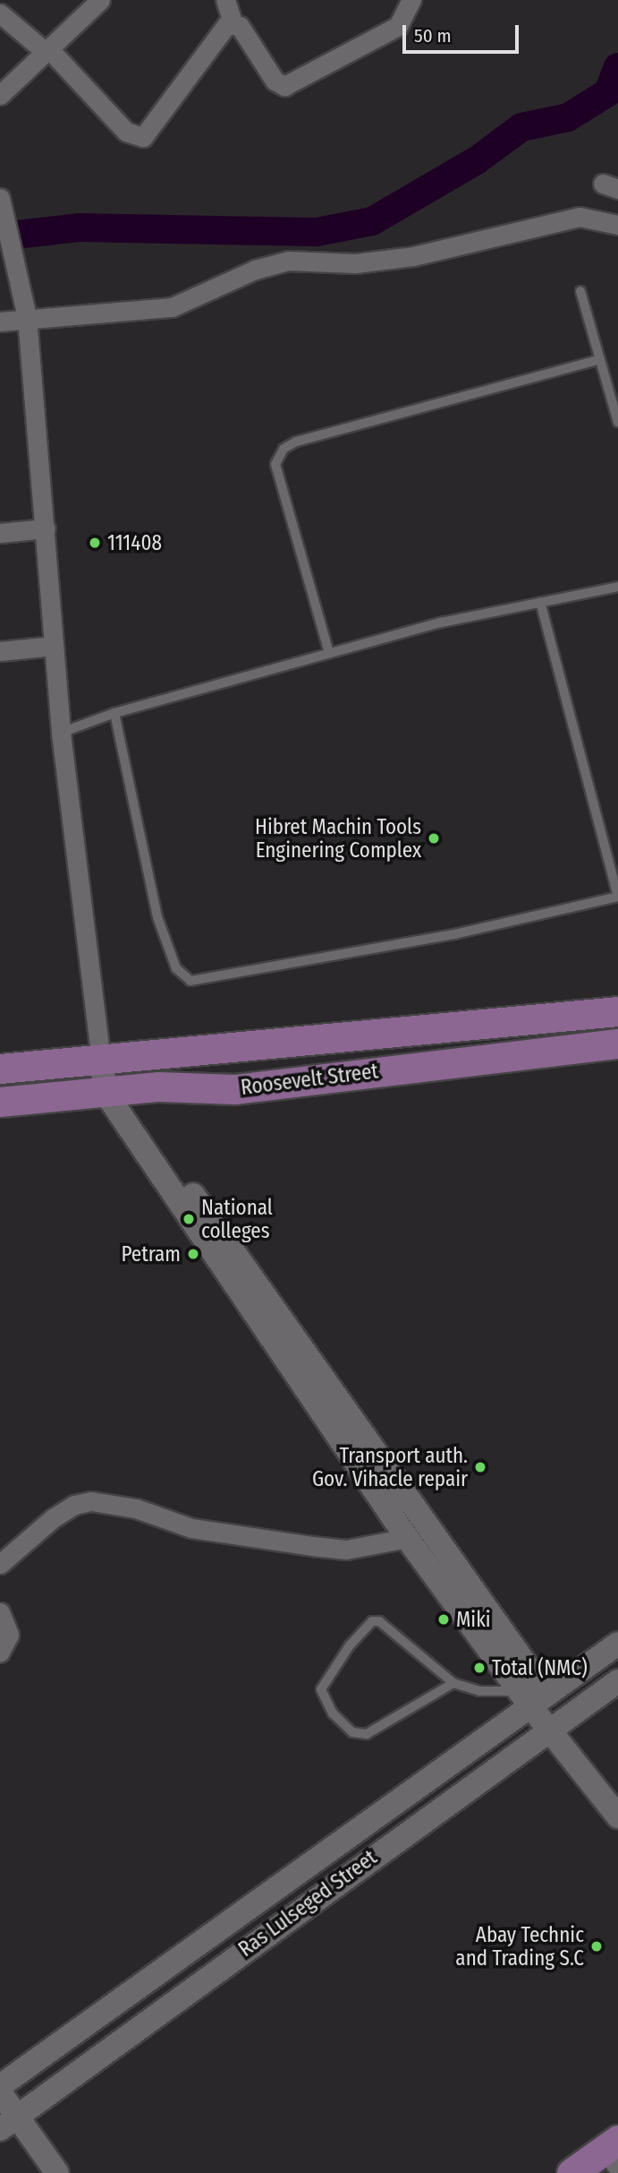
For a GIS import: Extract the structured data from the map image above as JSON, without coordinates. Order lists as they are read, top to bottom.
{
  "streets": {
    "main road": ["Roosevelt Street"],
    "street": ["Ras Lulseged Street"]
  },
  "places": [
    "111408",
    "Hibret Machin Tools Enginering Complex",
    "National colleges",
    "Petram",
    "Transport auth. Gov. Vihacle repair",
    "Miki",
    "Total (NMC)",
    "Abay Technic and Trading S.C"
  ],
  "scale_bar": "50 m"
}
